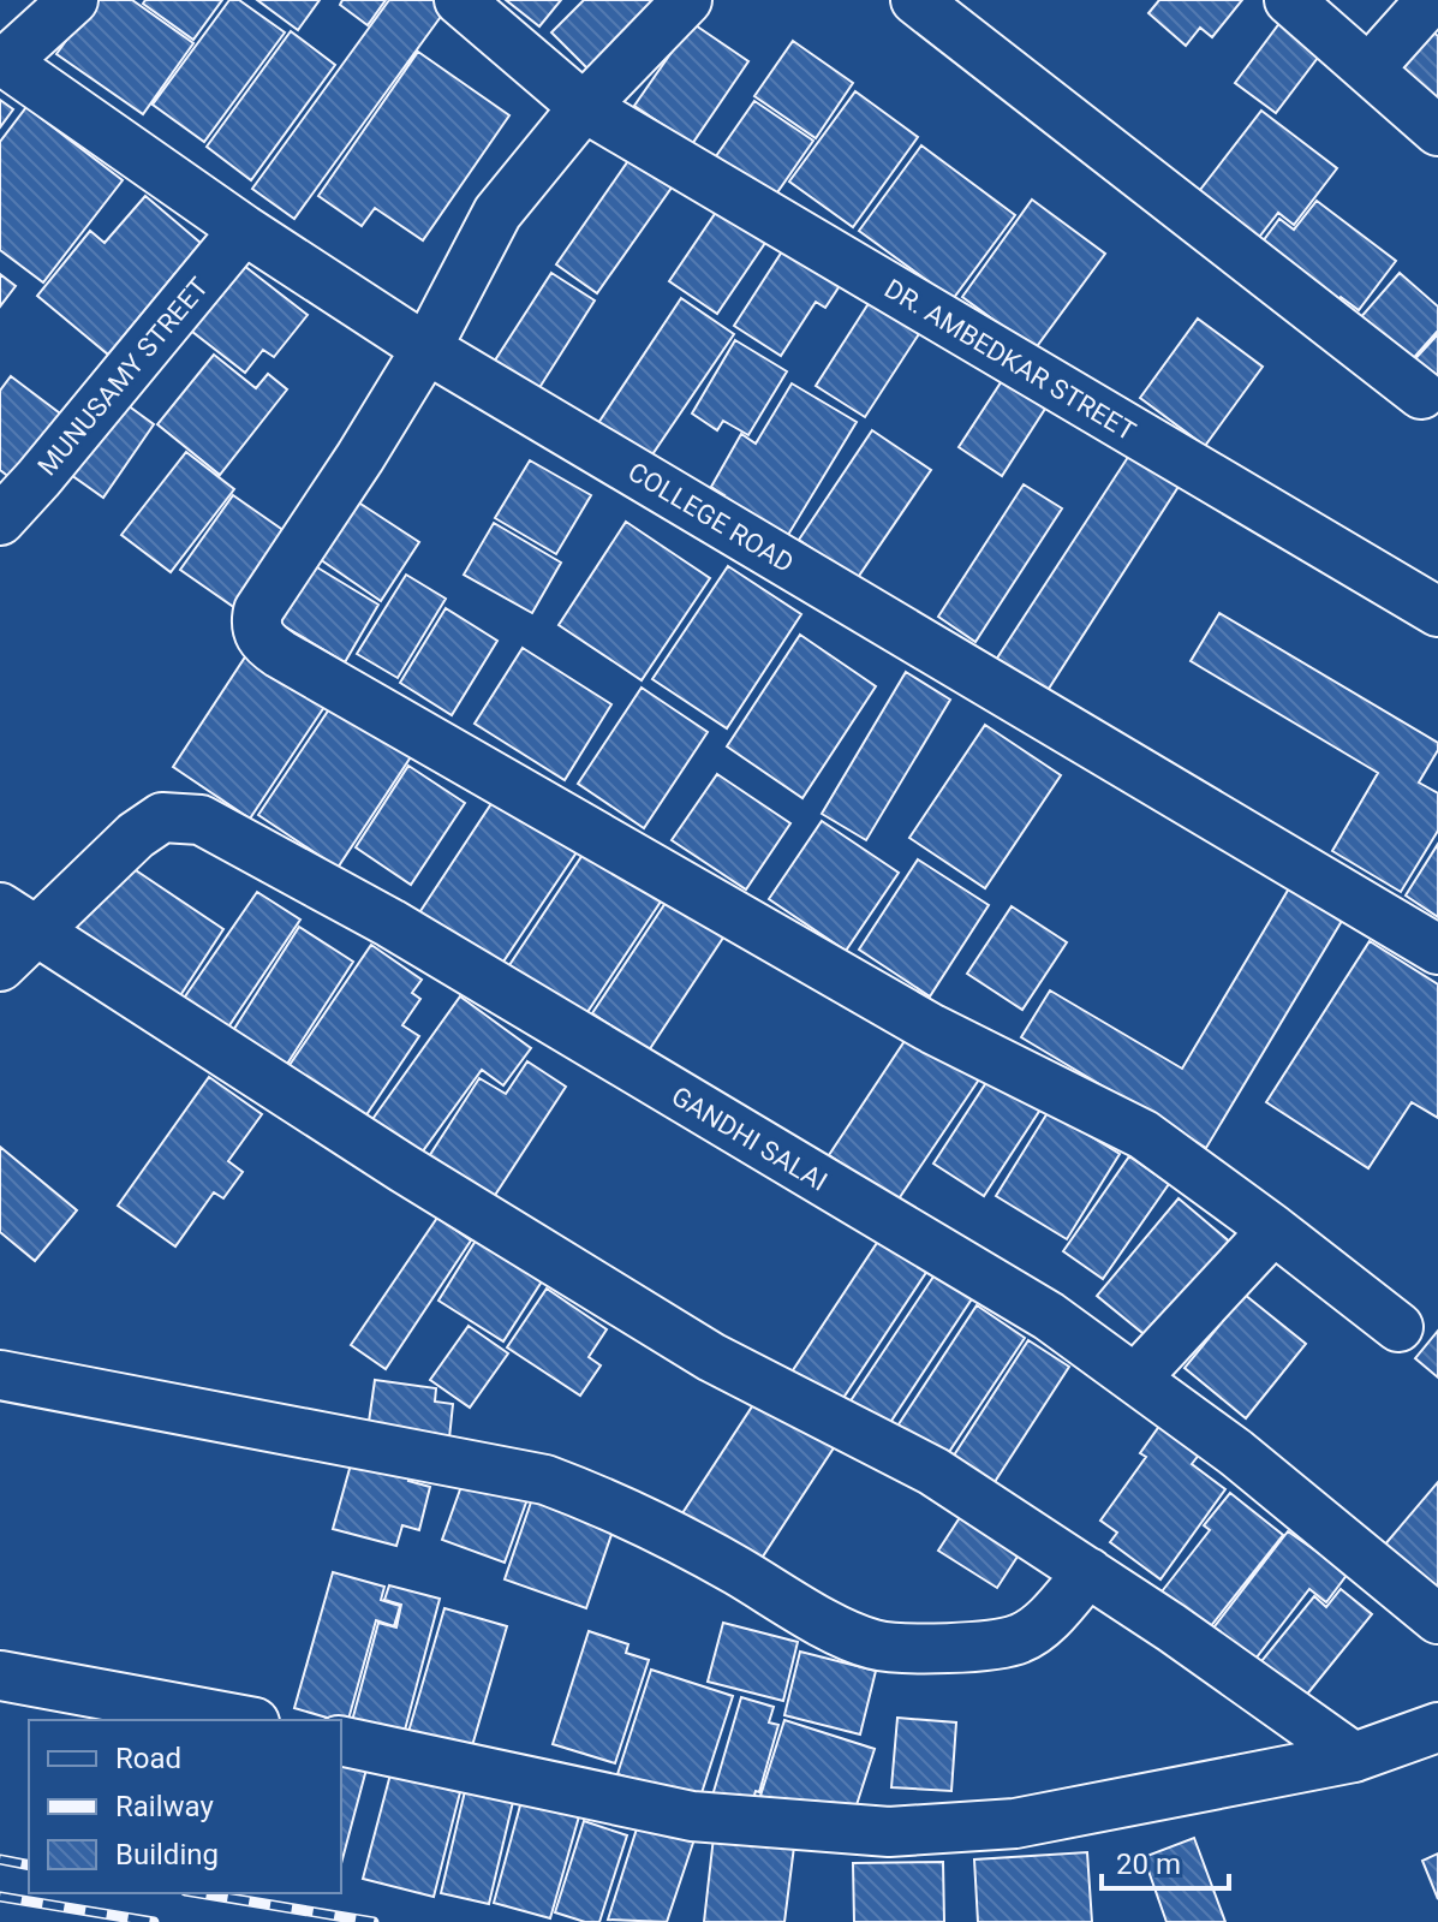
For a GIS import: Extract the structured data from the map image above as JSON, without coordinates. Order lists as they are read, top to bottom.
{
  "streets": {
    "street": [
      "DR. AMBEDKAR STREET",
      "MUNUSAMY STREET",
      "COLLEGE ROAD",
      "GANDHI SALAI"
    ]
  },
  "crossings": [
    ["MUNUSAMY STREET", "COLLEGE ROAD"]
  ],
  "legend": ["Road", "Railway", "Building"],
  "scale_bar": "20 m"
}
